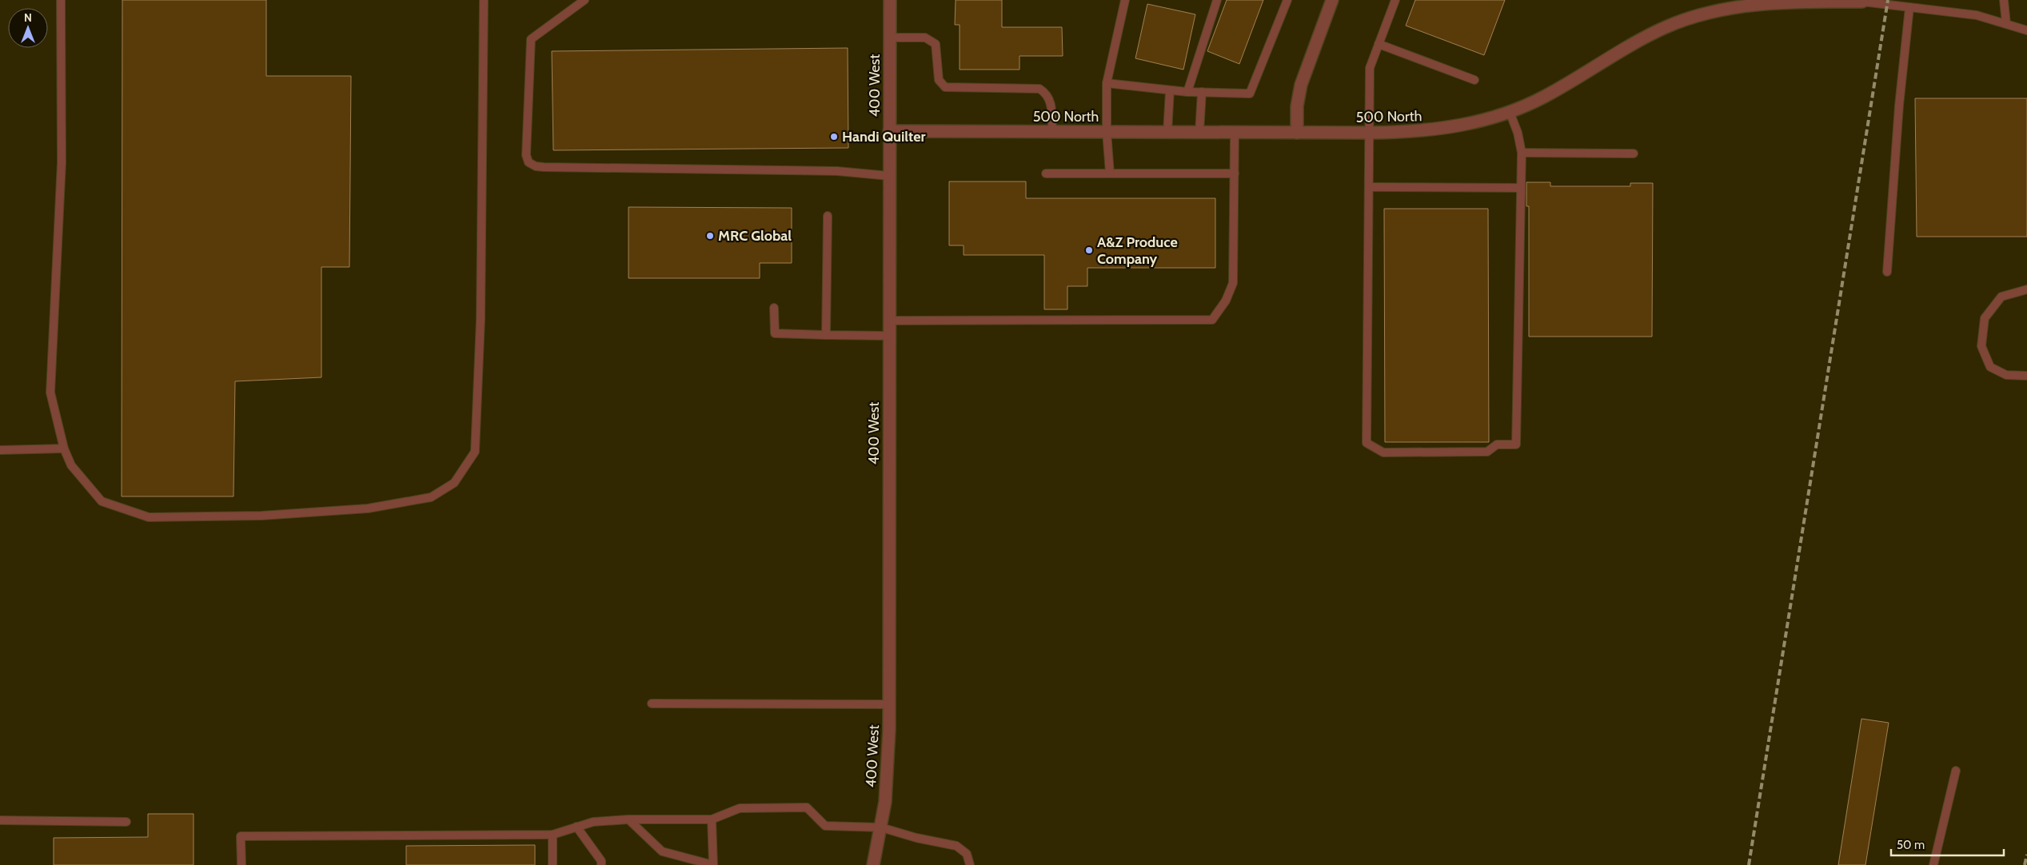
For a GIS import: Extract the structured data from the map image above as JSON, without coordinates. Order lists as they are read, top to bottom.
{
  "streets": {
    "street": ["400 West", "500 North"]
  },
  "crossings": [
    ["400 West", "500 North"]
  ],
  "places": ["Handi Quilter", "MRC Global", "A&Z Produce Company"],
  "scale_bar": "50 m",
  "north": "top"
}
